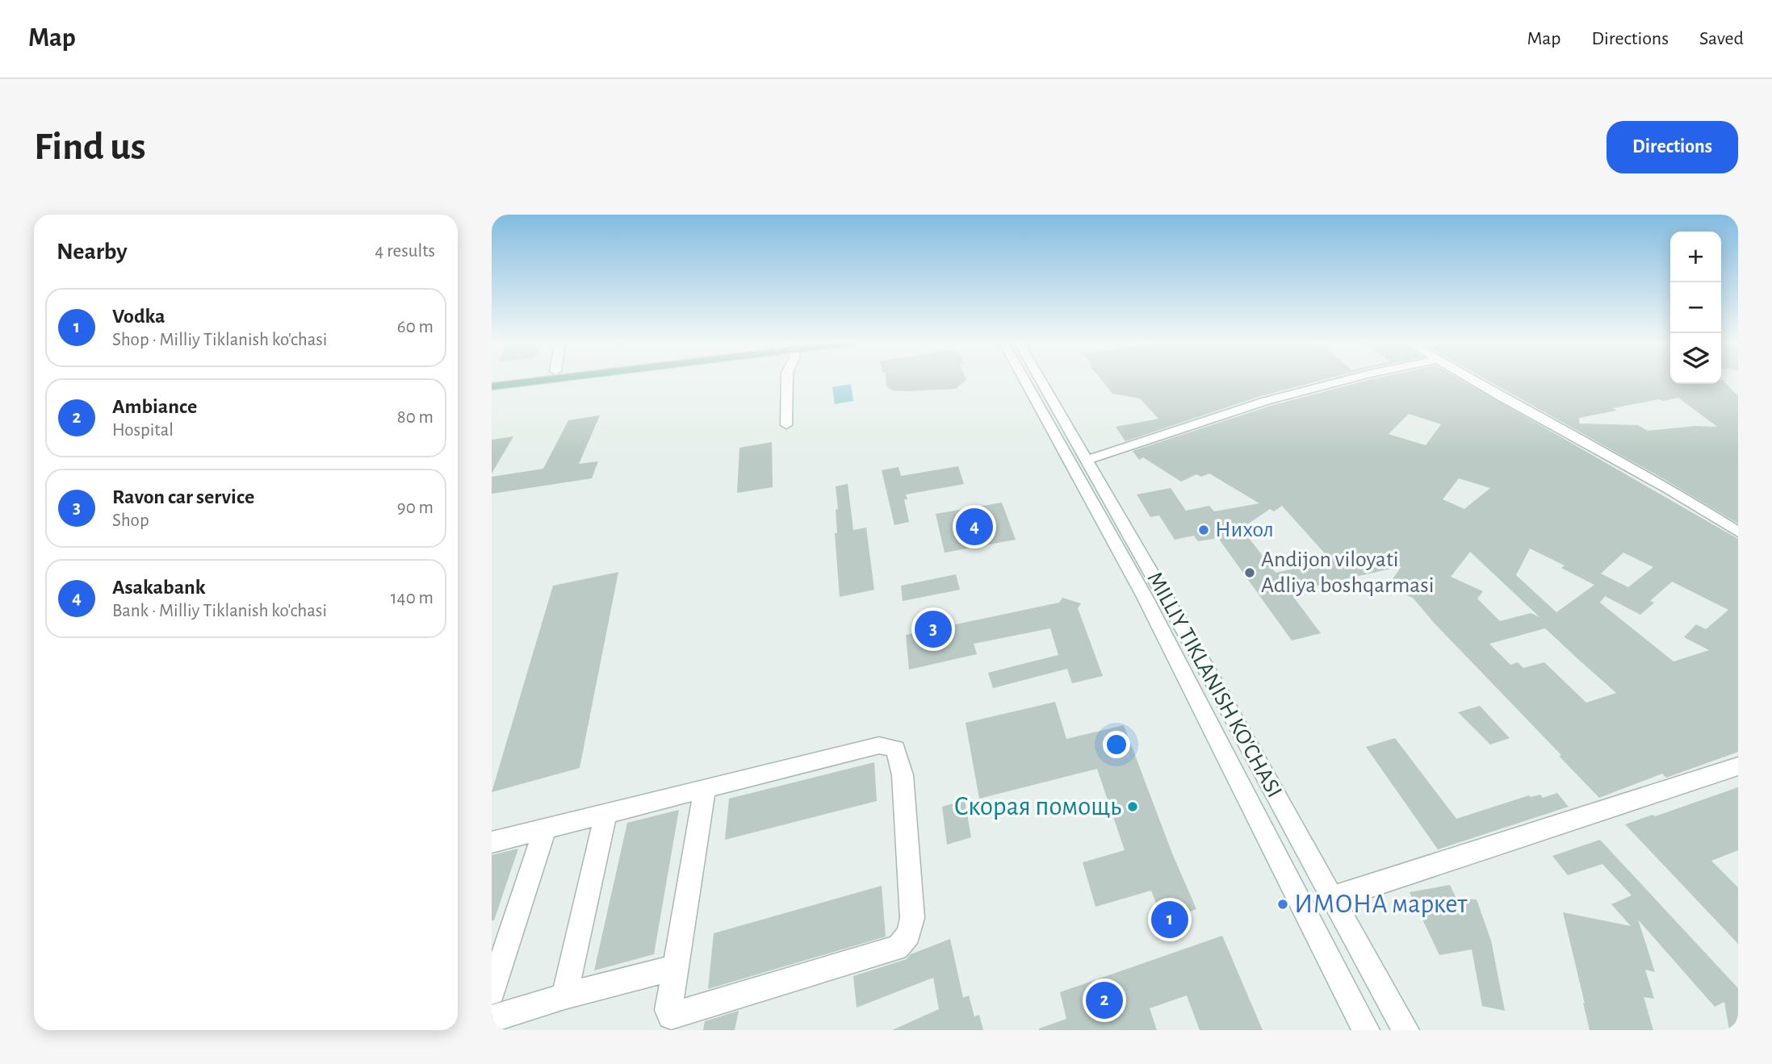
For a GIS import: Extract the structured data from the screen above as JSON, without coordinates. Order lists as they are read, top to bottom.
{
  "streets": {
    "street": ["MILLIY TIKLANISH KO'CHASI"]
  },
  "places": [
    "Нихол",
    "Andijon viloyati Adliya boshqarmasi",
    "Скорая помощь",
    "ИМОНА маркет"
  ],
  "page": {
    "header": "Map",
    "nav": ["Map", "Directions", "Saved"],
    "buttons": "Directions",
    "title": "Find us",
    "heading": ["Nearby", "4 results"],
    "map_buttons": ["+", "−"],
    "list": [
      {
        "mark": "1",
        "name": "Vodka",
        "note": "Shop · Milliy Tiklanish ko'chasi",
        "value": "60 m"
      },
      {
        "mark": "2",
        "name": "Ambiance",
        "note": "Hospital",
        "value": "80 m"
      },
      {
        "mark": "3",
        "name": "Ravon car service",
        "note": "Shop",
        "value": "90 m"
      },
      {
        "mark": "4",
        "name": "Asakabank",
        "note": "Bank · Milliy Tiklanish ko'chasi",
        "value": "140 m"
      }
    ],
    "pins": [
      "4",
      "3",
      "1",
      "2"
    ]
  }
}
